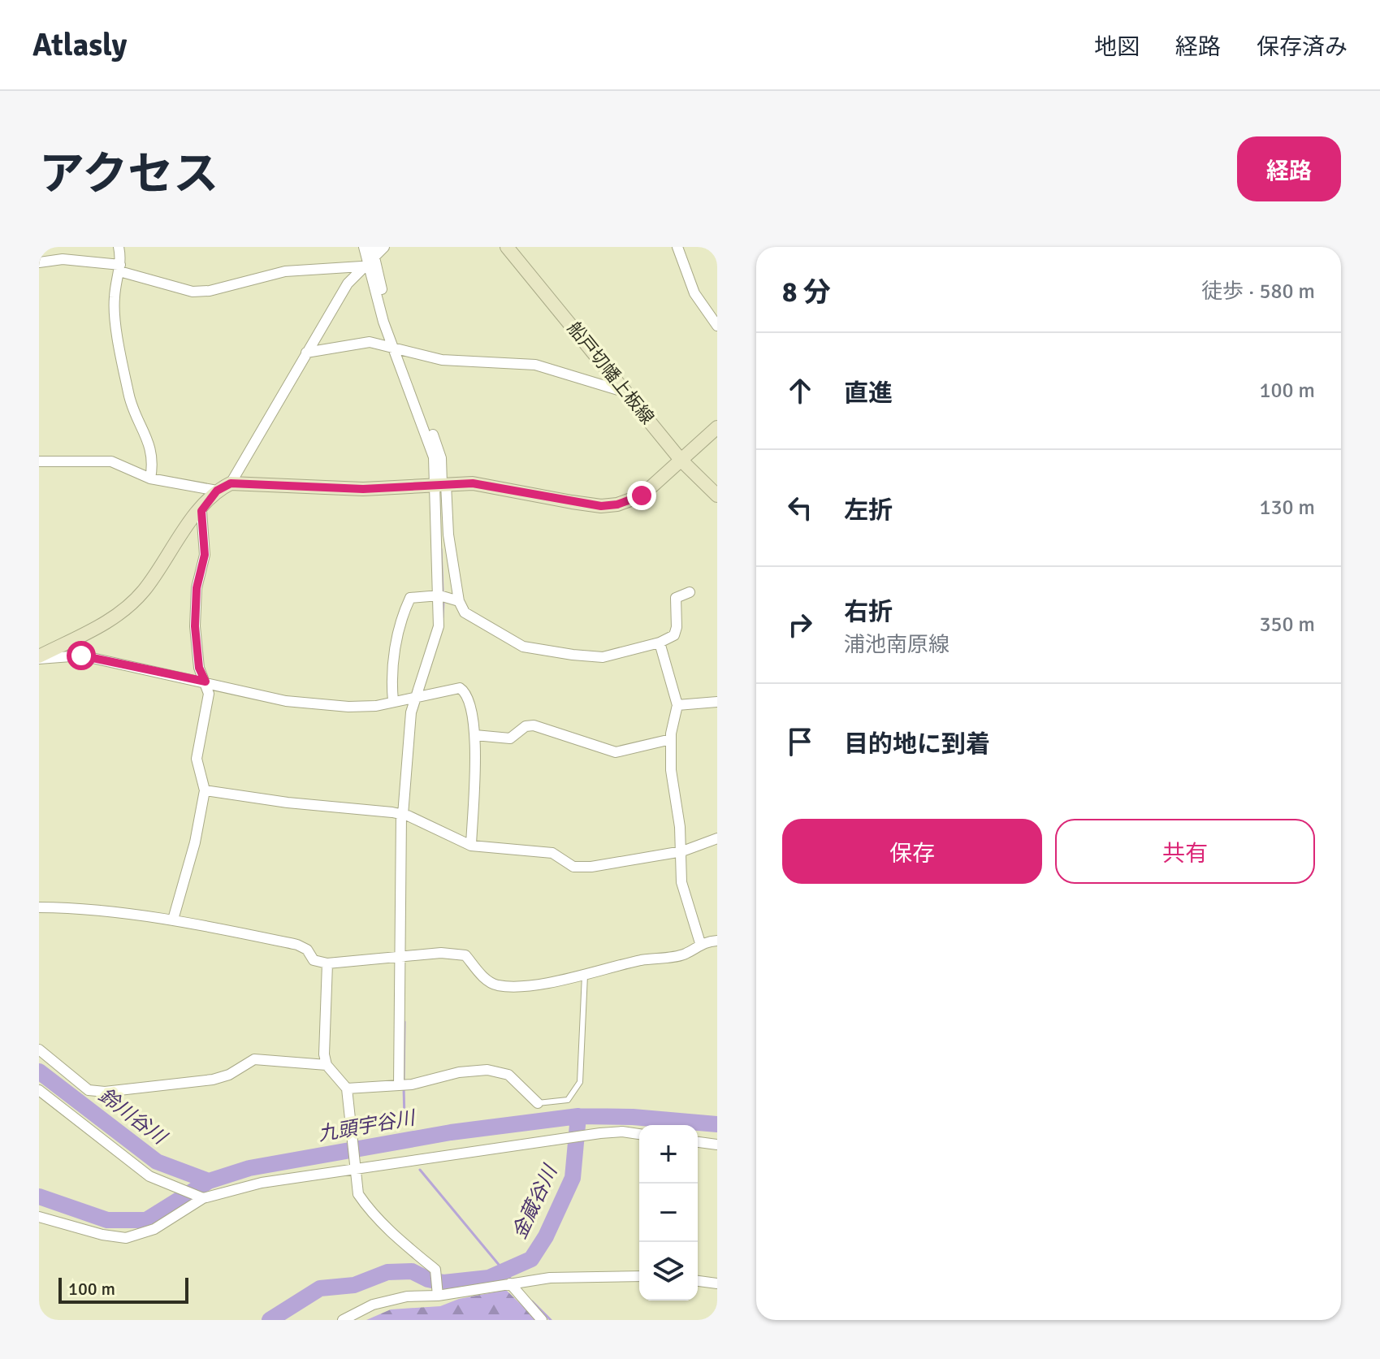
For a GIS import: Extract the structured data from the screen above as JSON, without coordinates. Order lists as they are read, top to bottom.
{
  "streets": {
    "main road": ["船戸切幡上板線"]
  },
  "water": ["鈴川谷川", "九頭宇谷川", "金蔵谷川"],
  "scale_bar": "100 m",
  "page": {
    "header": "Atlasly",
    "nav": ["地図", "経路", "保存済み"],
    "title": "アクセス",
    "buttons": [
      "経路",
      ["保存", "共有"]
    ],
    "heading": ["8 分", "徒歩 · 580 m"],
    "list": [
      ["直進", "100 m"],
      ["左折", "130 m"],
      ["右折", "浦池南原線", "350 m"],
      "目的地に到着"
    ],
    "map_buttons": ["+", "−"],
    "scale": "100 m"
  }
}
